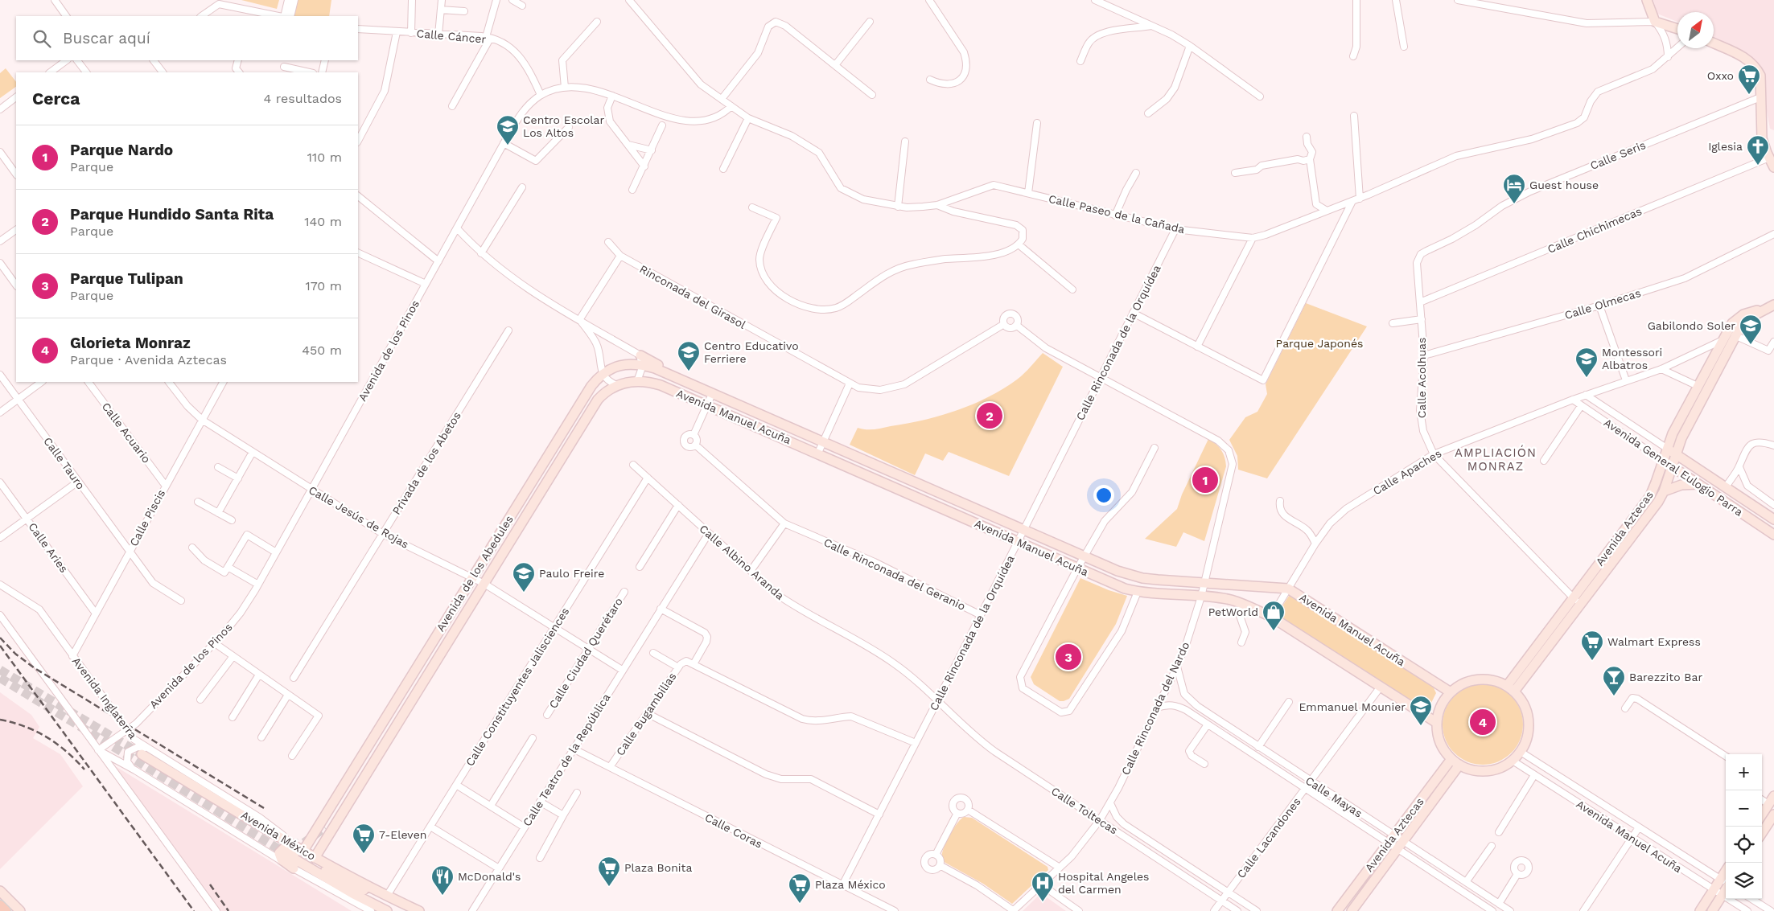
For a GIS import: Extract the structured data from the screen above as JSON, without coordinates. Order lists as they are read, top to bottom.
{
  "streets": {
    "street": [
      "Calle Cáncer",
      "Calle Seris",
      "Calle Paseo de la Cañada",
      "Calle Chichimecas",
      "Rinconada del Girasol",
      "Calle Olmecas",
      "Calle Rinconada de la Orquídea",
      "Avenida de los Pinos",
      "Calle Acolhuas",
      "Avenida Manuel Acuña",
      "Calle Acuario",
      "Calle Tauro",
      "Privada de los Abetos",
      "Avenida General Eulogio Parra",
      "Calle Apaches",
      "Calle Jesús de Rojas",
      "Calle Piscis",
      "Avenida Aztecas",
      "Calle Aries",
      "Calle Albino Aranda",
      "Avenida de los Abedules",
      "Calle Rinconada del Geranio",
      "Calle Ciudad Querétaro",
      "Calle Constituyentes Jalisciences",
      "Avenida Inglaterra",
      "Calle Rinconada del Nardo",
      "Calle Bugambilias",
      "Calle Teatro de la República",
      "Calle Mayas",
      "Calle Toltecas",
      "Calle Coras",
      "Avenida México",
      "Calle Lacandones"
    ]
  },
  "crossings": [
    ["Calle Cáncer", "Avenida de los Pinos"],
    ["Calle Seris", "Calle Acolhuas"],
    ["Calle Paseo de la Cañada", "Calle Rinconada de la Orquídea"],
    ["Calle Paseo de la Cañada", "Avenida de los Pinos"],
    ["Calle Chichimecas", "Calle Acolhuas"],
    ["Calle Olmecas", "Calle Acolhuas"],
    ["Calle Rinconada de la Orquídea", "Avenida Manuel Acuña"],
    ["Calle Rinconada de la Orquídea", "Calle Albino Aranda"],
    ["Calle Rinconada de la Orquídea", "Calle Rinconada del Geranio"],
    ["Calle Rinconada de la Orquídea", "Calle Rinconada del Nardo"],
    ["Calle Rinconada de la Orquídea", "Calle Toltecas"],
    ["Calle Rinconada de la Orquídea", "Calle Coras"],
    ["Avenida de los Pinos", "Calle Jesús de Rojas"],
    ["Avenida de los Pinos", "Avenida Inglaterra"],
    ["Avenida de los Pinos", "Avenida México"],
    ["Calle Acolhuas", "Calle Apaches"],
    ["Calle Acolhuas", "Avenida Aztecas"],
    ["Avenida Manuel Acuña", "Calle Apaches"],
    ["Avenida Manuel Acuña", "Avenida Aztecas"],
    ["Avenida Manuel Acuña", "Avenida de los Abedules"],
    ["Avenida Manuel Acuña", "Calle Rinconada del Nardo"],
    ["Avenida Manuel Acuña", "Calle Lacandones"],
    ["Calle Acuario", "Calle Piscis"],
    ["Calle Tauro", "Calle Piscis"],
    ["Privada de los Abetos", "Calle Jesús de Rojas"],
    ["Avenida General Eulogio Parra", "Calle Apaches"],
    ["Avenida General Eulogio Parra", "Avenida Aztecas"],
    ["Calle Apaches", "Avenida Aztecas"],
    ["Calle Jesús de Rojas", "Calle Piscis"],
    ["Calle Jesús de Rojas", "Avenida de los Abedules"],
    ["Calle Jesús de Rojas", "Calle Ciudad Querétaro"],
    ["Calle Jesús de Rojas", "Calle Constituyentes Jalisciences"],
    ["Calle Jesús de Rojas", "Calle Teatro de la República"],
    ["Calle Piscis", "Calle Aries"],
    ["Calle Piscis", "Avenida Inglaterra"],
    ["Avenida Aztecas", "Calle Mayas"],
    ["Calle Albino Aranda", "Calle Constituyentes Jalisciences"],
    ["Calle Albino Aranda", "Calle Teatro de la República"],
    ["Calle Albino Aranda", "Calle Toltecas"],
    ["Avenida de los Abedules", "Avenida México"],
    ["Calle Constituyentes Jalisciences", "Avenida México"],
    ["Avenida Inglaterra", "Avenida México"],
    ["Calle Rinconada del Nardo", "Calle Mayas"],
    ["Calle Rinconada del Nardo", "Calle Toltecas"],
    ["Calle Bugambilias", "Calle Coras"],
    ["Calle Teatro de la República", "Calle Coras"],
    ["Calle Mayas", "Calle Lacandones"],
    ["Calle Toltecas", "Calle Lacandones"]
  ],
  "districts": ["AMPLIACIÓN MONRAZ"],
  "parks": ["Parque Japonés"],
  "places": {
    "supermarket": [
      "Oxxo",
      "Walmart Express",
      "7-Eleven",
      "Plaza Bonita",
      "Plaza México"
    ],
    "school or university": [
      "Centro Escolar Los Altos",
      "Gabilondo Soler",
      "Centro Educativo Ferriere",
      "Montessori Albatros",
      "Paulo Freire",
      "Emmanuel Mounier"
    ],
    "church": ["Iglesia"],
    "hotel": ["Guest house"],
    "shop": ["PetWorld"],
    "bar": ["Barezzito Bar"],
    "restaurant": ["McDonald's"],
    "hospital": ["Hospital Angeles del Carmen"]
  },
  "north": "top right",
  "page": {
    "search": "Buscar aquí",
    "heading": ["Cerca", "4 resultados"],
    "list": [
      {
        "mark": "1",
        "name": "Parque Nardo",
        "note": "Parque",
        "value": "110 m"
      },
      {
        "mark": "2",
        "name": "Parque Hundido Santa Rita",
        "note": "Parque",
        "value": "140 m"
      },
      {
        "mark": "3",
        "name": "Parque Tulipan",
        "note": "Parque",
        "value": "170 m"
      },
      {
        "mark": "4",
        "name": "Glorieta Monraz",
        "note": "Parque · Avenida Aztecas",
        "value": "450 m"
      }
    ],
    "pins": [
      "2",
      "1",
      "3",
      "4"
    ],
    "map_buttons": ["+", "−"]
  }
}
